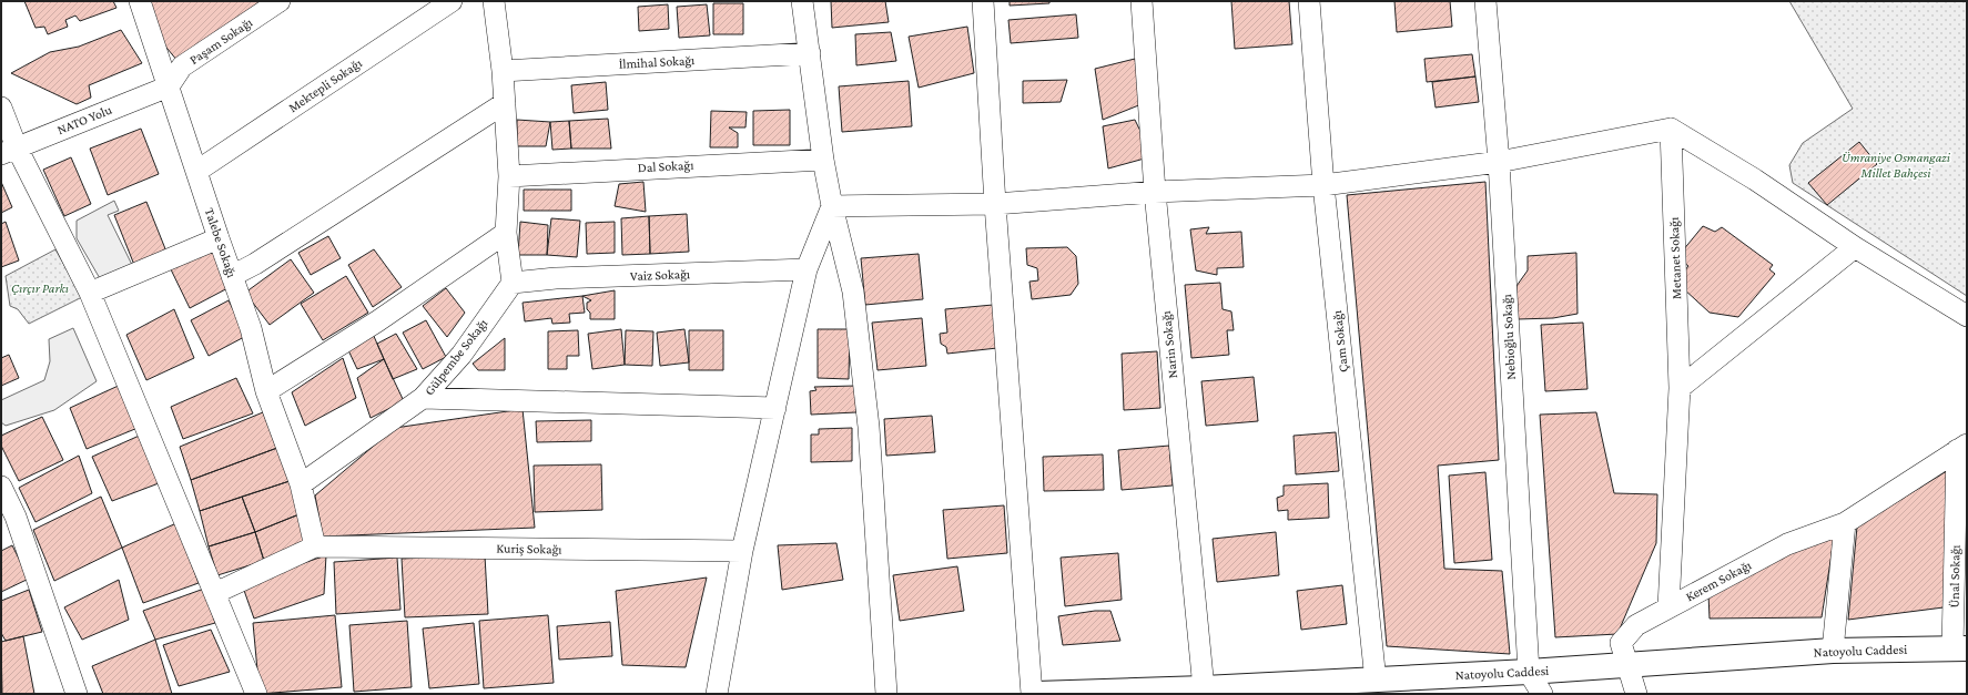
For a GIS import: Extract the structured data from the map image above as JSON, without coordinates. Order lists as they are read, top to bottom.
{
  "streets": {
    "main road": ["Natoyolu Caddesi"],
    "street": [
      "Paşam Sokağı",
      "İlmihal Sokağı",
      "Mektepli Sokağı",
      "NATO Yolu",
      "Dal Sokağı",
      "Talebe Sokağı",
      "Metanet Sokağı",
      "Vaiz Sokağı",
      "Nebioğlu Sokağı",
      "Çam Sokağı",
      "Narin Sokağı",
      "Gülpembe Sokağı",
      "Kuriş Sokağı",
      "Ünal Sokağı",
      "Kerem Sokağı"
    ]
  },
  "crossings": [
    ["Paşam Sokağı", "NATO Yolu"],
    ["Paşam Sokağı", "Talebe Sokağı"],
    ["Mektepli Sokağı", "Talebe Sokağı"],
    ["NATO Yolu", "Talebe Sokağı"],
    ["Talebe Sokağı", "Kuriş Sokağı"],
    ["Metanet Sokağı", "Kerem Sokağı"],
    ["Vaiz Sokağı", "Gülpembe Sokağı"],
    ["Nebioğlu Sokağı", "Natoyolu Caddesi"],
    ["Çam Sokağı", "Natoyolu Caddesi"],
    ["Narin Sokağı", "Natoyolu Caddesi"],
    ["Ünal Sokağı", "Kerem Sokağı"],
    ["Ünal Sokağı", "Natoyolu Caddesi"],
    ["Kerem Sokağı", "Natoyolu Caddesi"]
  ],
  "parks": ["Ümraniye Osmangazi Millet Bahçesi", "Çırçır Parkı"]
}
